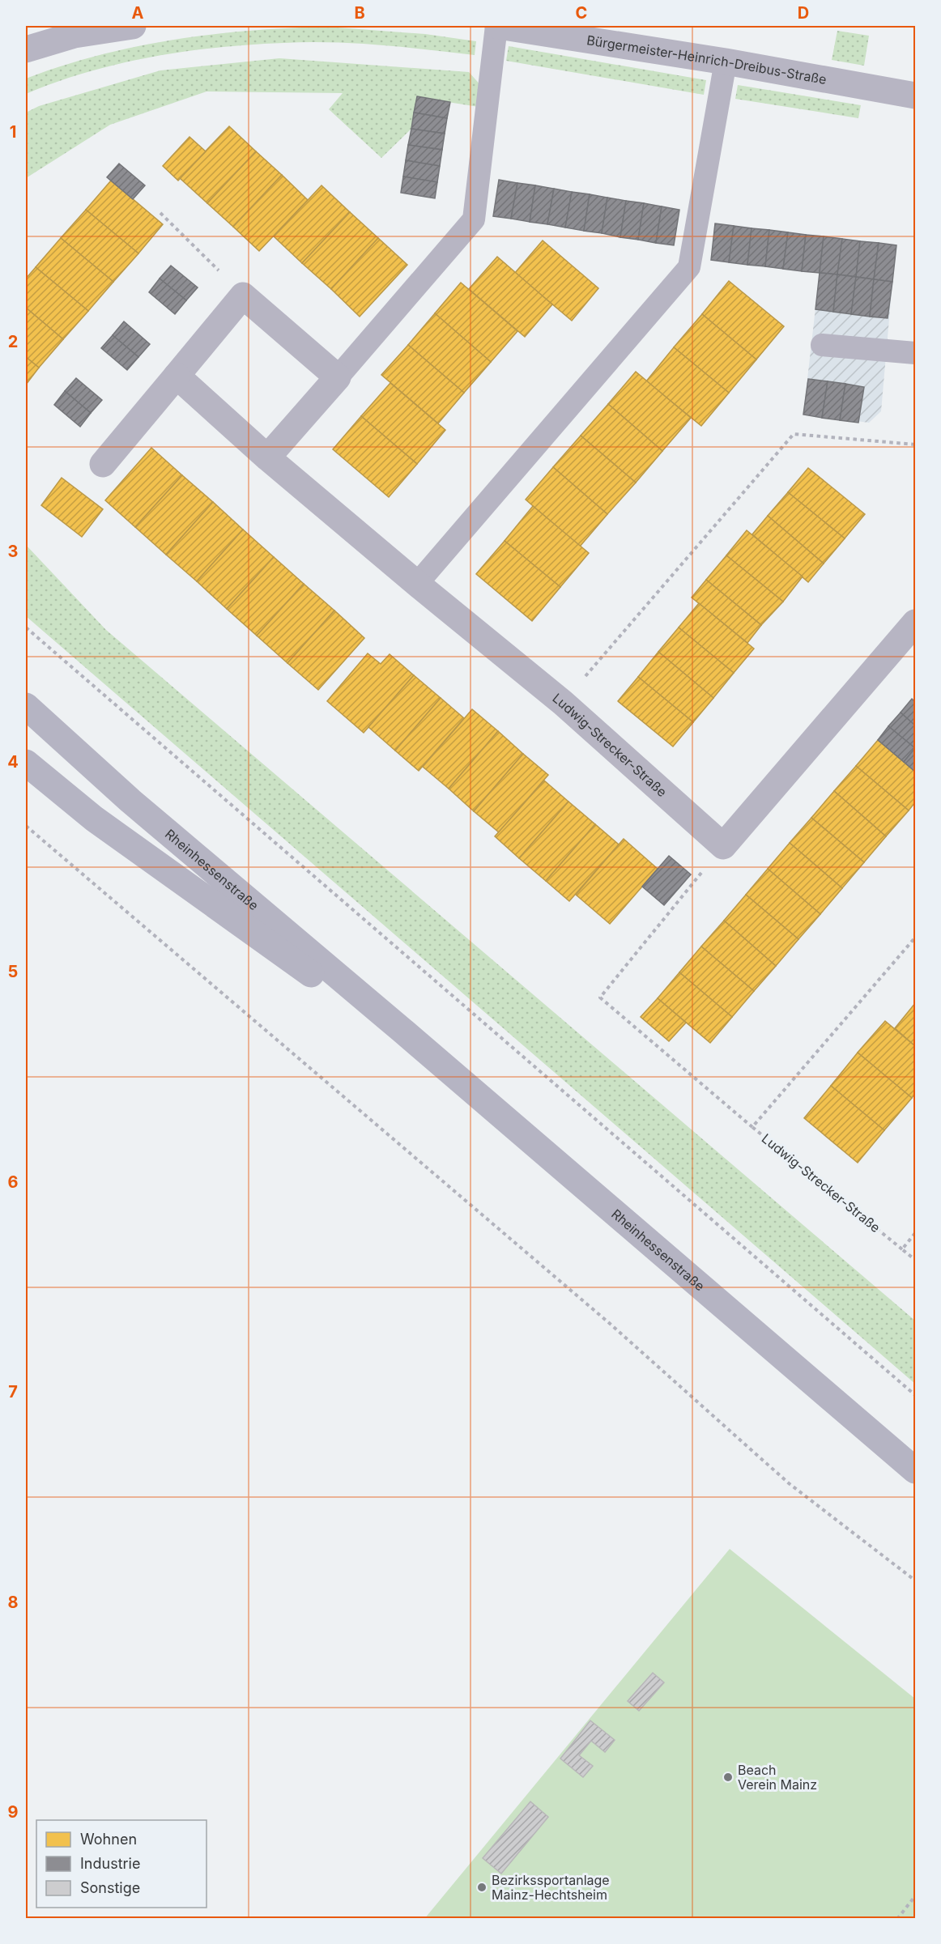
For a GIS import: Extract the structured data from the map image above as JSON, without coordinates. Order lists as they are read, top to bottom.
{
  "streets": {
    "main road": ["Rheinhessenstraße"],
    "street": ["Bürgermeister-Heinrich-Dreibus-Straße", "Ludwig-Strecker-Straße"]
  },
  "places": ["Beach Verein Mainz", "Bezirkssportanlage Mainz-Hechtsheim"],
  "legend": ["Wohnen", "Industrie", "Sonstige"],
  "grid": {
    "columns": [
      "A",
      "B",
      "C",
      "D"
    ],
    "rows": [
      "1",
      "2",
      "3",
      "4",
      "5",
      "6",
      "7",
      "8",
      "9"
    ]
  }
}
